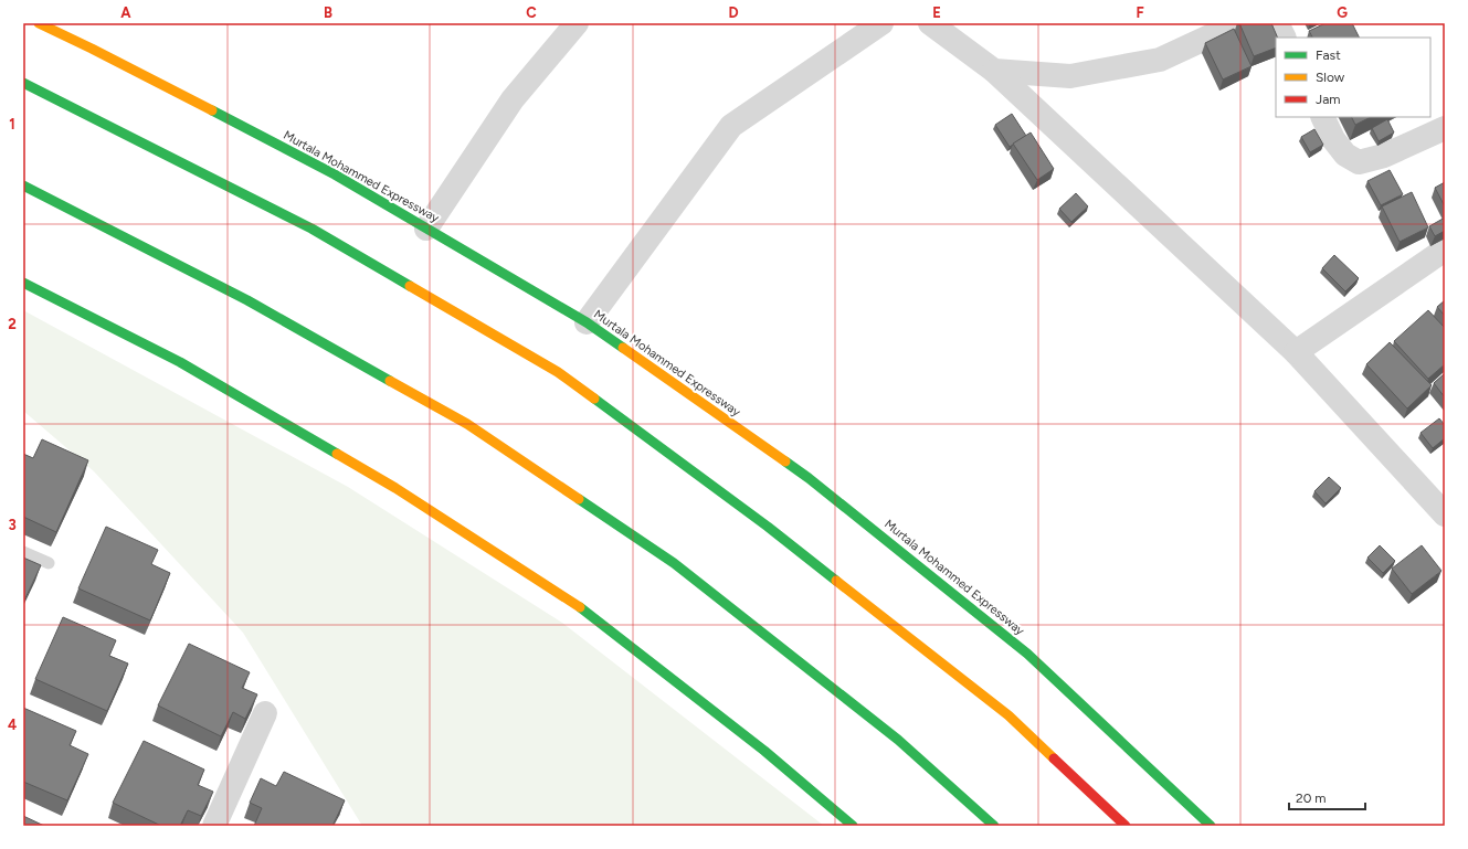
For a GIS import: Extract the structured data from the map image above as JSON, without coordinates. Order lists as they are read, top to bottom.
{
  "streets": {
    "highway": ["Murtala Mohammed Expressway"]
  },
  "legend": ["Fast", "Slow", "Jam"],
  "scale_bar": "20 m",
  "grid": {
    "columns": [
      "A",
      "B",
      "C",
      "D",
      "E",
      "F",
      "G"
    ],
    "rows": [
      "1",
      "2",
      "3",
      "4"
    ]
  }
}
